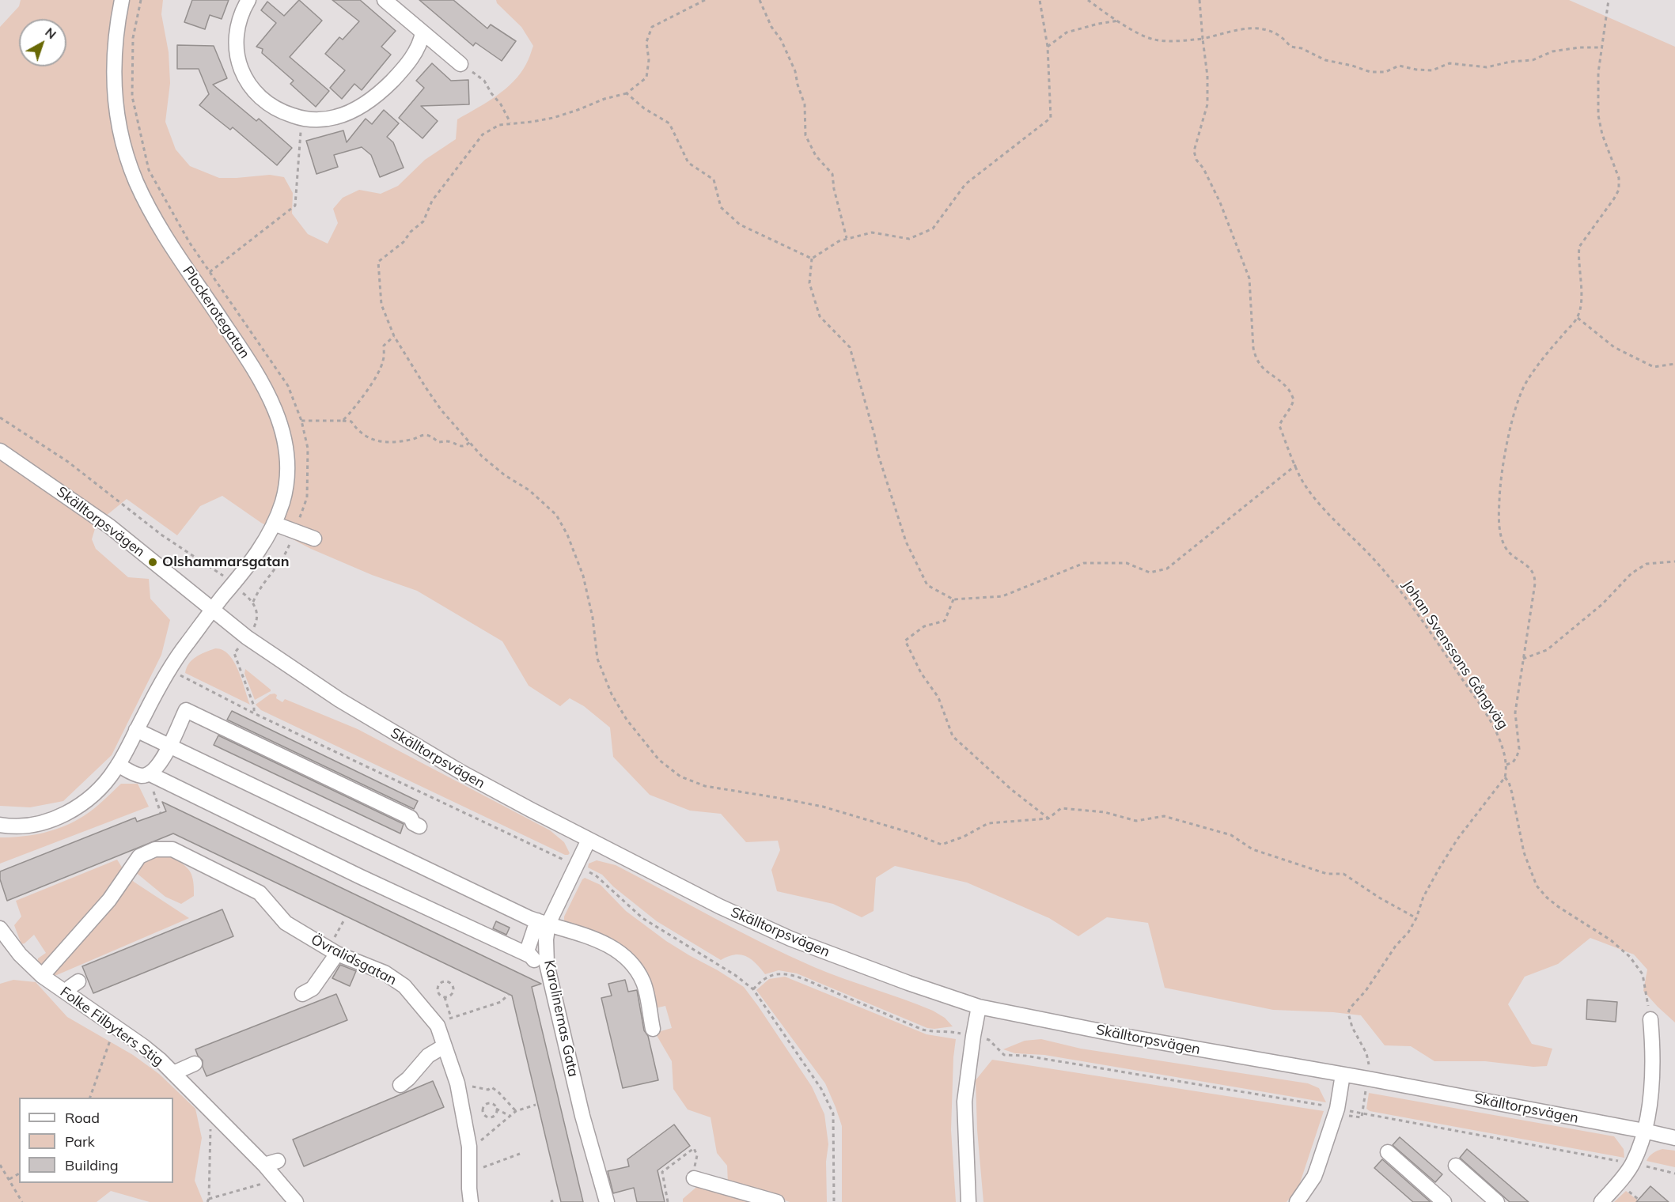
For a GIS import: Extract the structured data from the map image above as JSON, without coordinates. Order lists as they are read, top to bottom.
{
  "streets": {
    "street": [
      "Plockerotegatan",
      "Skälltorpsvägen",
      "Övralidsgatan",
      "Karolinernas Gata",
      "Folke Filbyters Stig"
    ],
    "path": ["Johan Svenssons Gångväg"]
  },
  "crossings": [
    ["Plockerotegatan", "Skälltorpsvägen"],
    ["Skälltorpsvägen", "Karolinernas Gata"],
    ["Övralidsgatan", "Folke Filbyters Stig"]
  ],
  "places": ["Olshammarsgatan"],
  "legend": ["Road", "Park", "Building"],
  "north": "top right"
}
